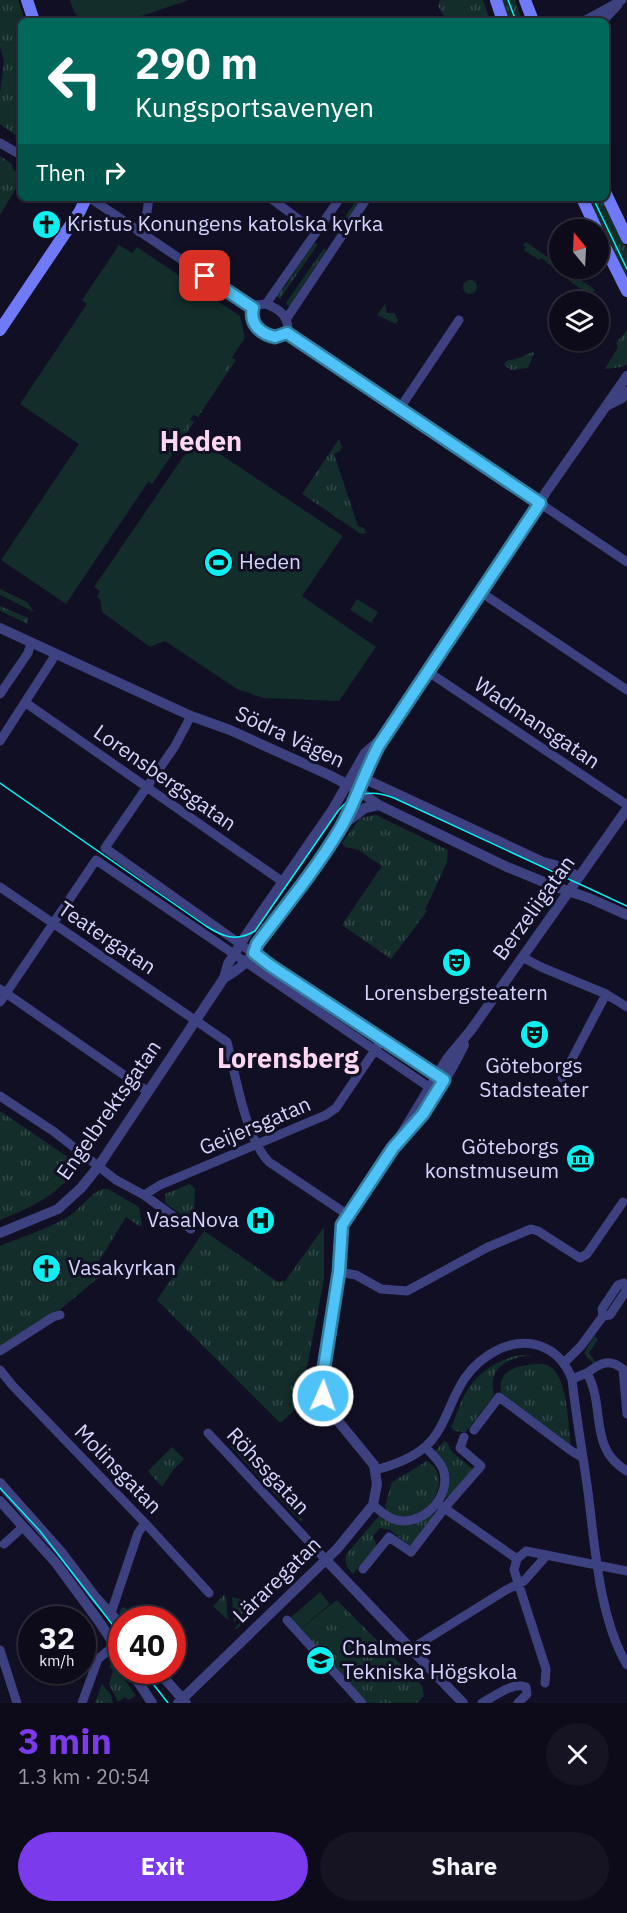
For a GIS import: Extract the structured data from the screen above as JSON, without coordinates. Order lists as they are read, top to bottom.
{
  "streets": {
    "street": [
      "Wadmansgatan",
      "Södra Vägen",
      "Lorensbergsgatan",
      "Berzeliigatan",
      "Teatergatan",
      "Engelbrektsgatan",
      "Geijersgatan",
      "Molinsgatan",
      "Röhssgatan",
      "Läraregatan"
    ]
  },
  "crossings": [
    ["Wadmansgatan", "Berzeliigatan"],
    ["Wadmansgatan", "Engelbrektsgatan"],
    ["Södra Vägen", "Berzeliigatan"],
    ["Södra Vägen", "Engelbrektsgatan"],
    ["Lorensbergsgatan", "Engelbrektsgatan"],
    ["Berzeliigatan", "Läraregatan"],
    ["Teatergatan", "Engelbrektsgatan"],
    ["Teatergatan", "Geijersgatan"],
    ["Röhssgatan", "Läraregatan"]
  ],
  "districts": ["Heden", "Lorensberg"],
  "places": {
    "church": ["Kristus Konungens katolska kyrka", "Vasakyrkan"],
    "sports": ["Heden"],
    "theatre": ["Lorensbergsteatern", "Göteborgs Stadsteater"],
    "museum": ["Göteborgs konstmuseum"],
    "hospital": ["VasaNova"],
    "school or university": ["Chalmers Tekniska Högskola"]
  },
  "north": "top",
  "page": {
    "turn": ["290 m", "Kungsportsavenyen"],
    "then": "Then",
    "speed": "32 km/h",
    "limit": "40",
    "heading": ["3 min", "1.3 km · 20:54"],
    "buttons": ["Exit", "Share"]
  }
}
